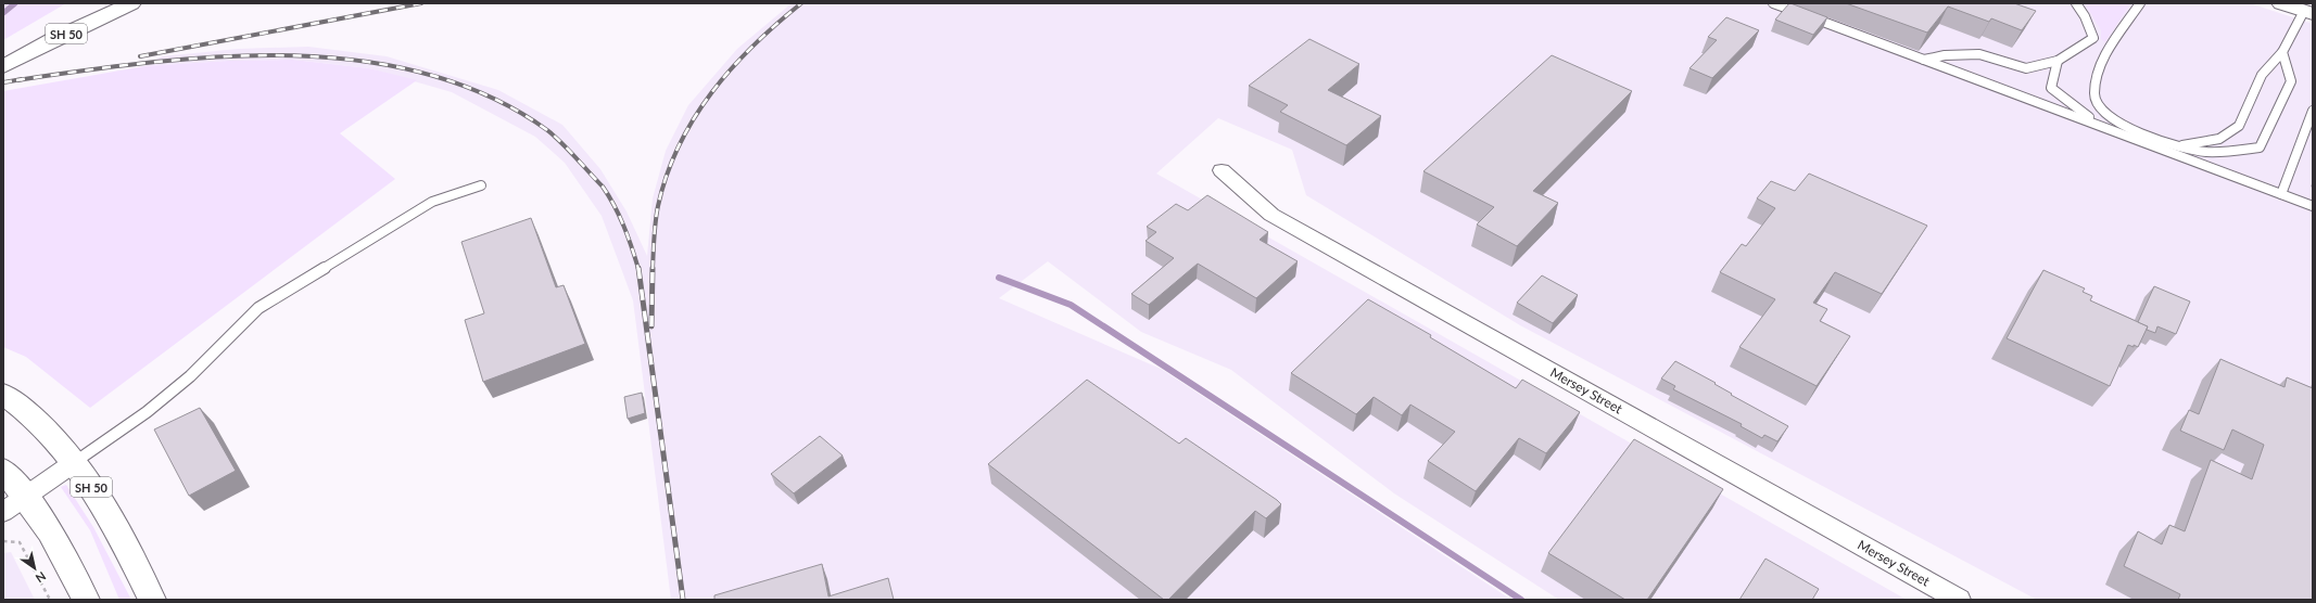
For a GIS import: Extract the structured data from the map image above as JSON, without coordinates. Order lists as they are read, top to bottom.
{
  "streets": {
    "main road": ["SH 50"],
    "street": ["Mersey Street"]
  },
  "north": "bottom right"
}
